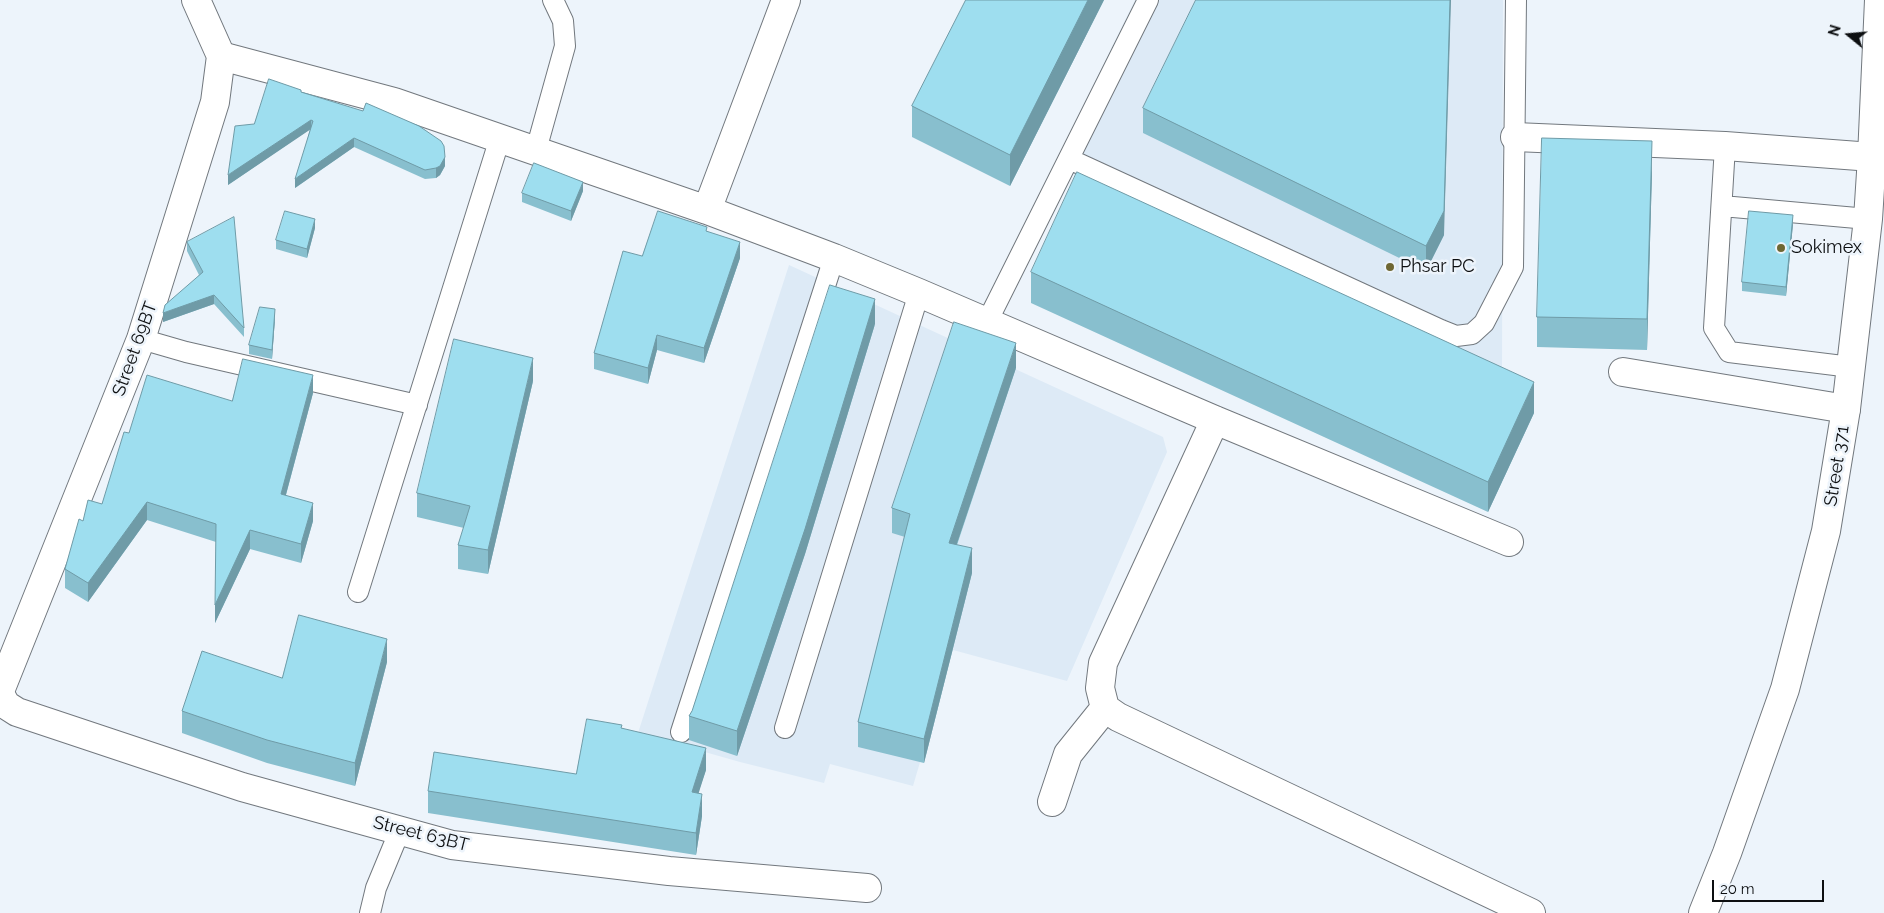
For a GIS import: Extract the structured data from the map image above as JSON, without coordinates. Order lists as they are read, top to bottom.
{
  "streets": {
    "street": ["Street 69BT", "Street 371", "Street 63BT"]
  },
  "crossings": [
    ["Street 69BT", "Street 63BT"]
  ],
  "places": ["Sokimex", "Phsar PC"],
  "scale_bar": "20 m",
  "north": "left"
}
